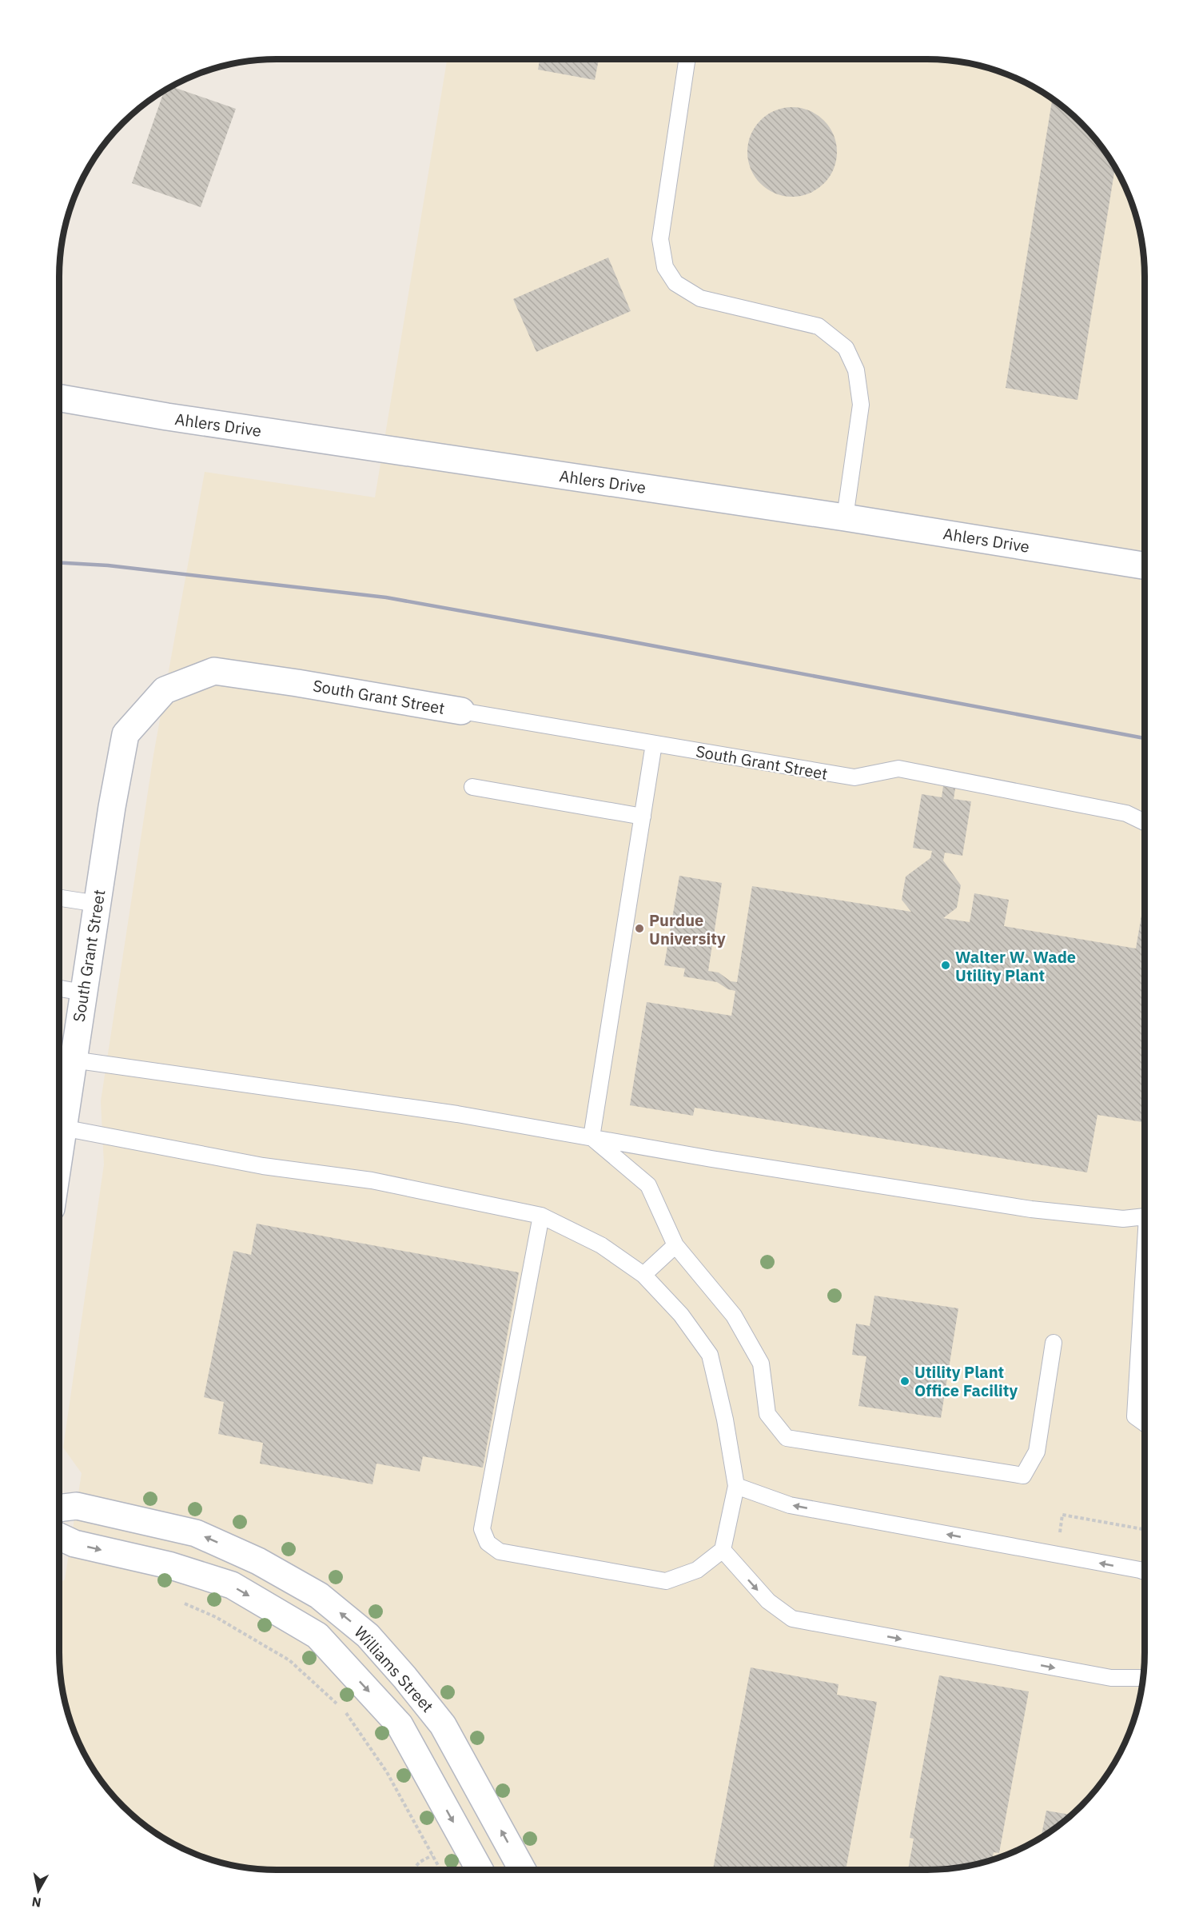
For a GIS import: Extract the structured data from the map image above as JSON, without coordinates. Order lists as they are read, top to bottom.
{
  "streets": {
    "street": ["Ahlers Drive", "South Grant Street", "Williams Street"]
  },
  "places": ["Purdue University", "Walter W. Wade Utility Plant", "Utility Plant Office Facility"],
  "north": "bottom"
}
